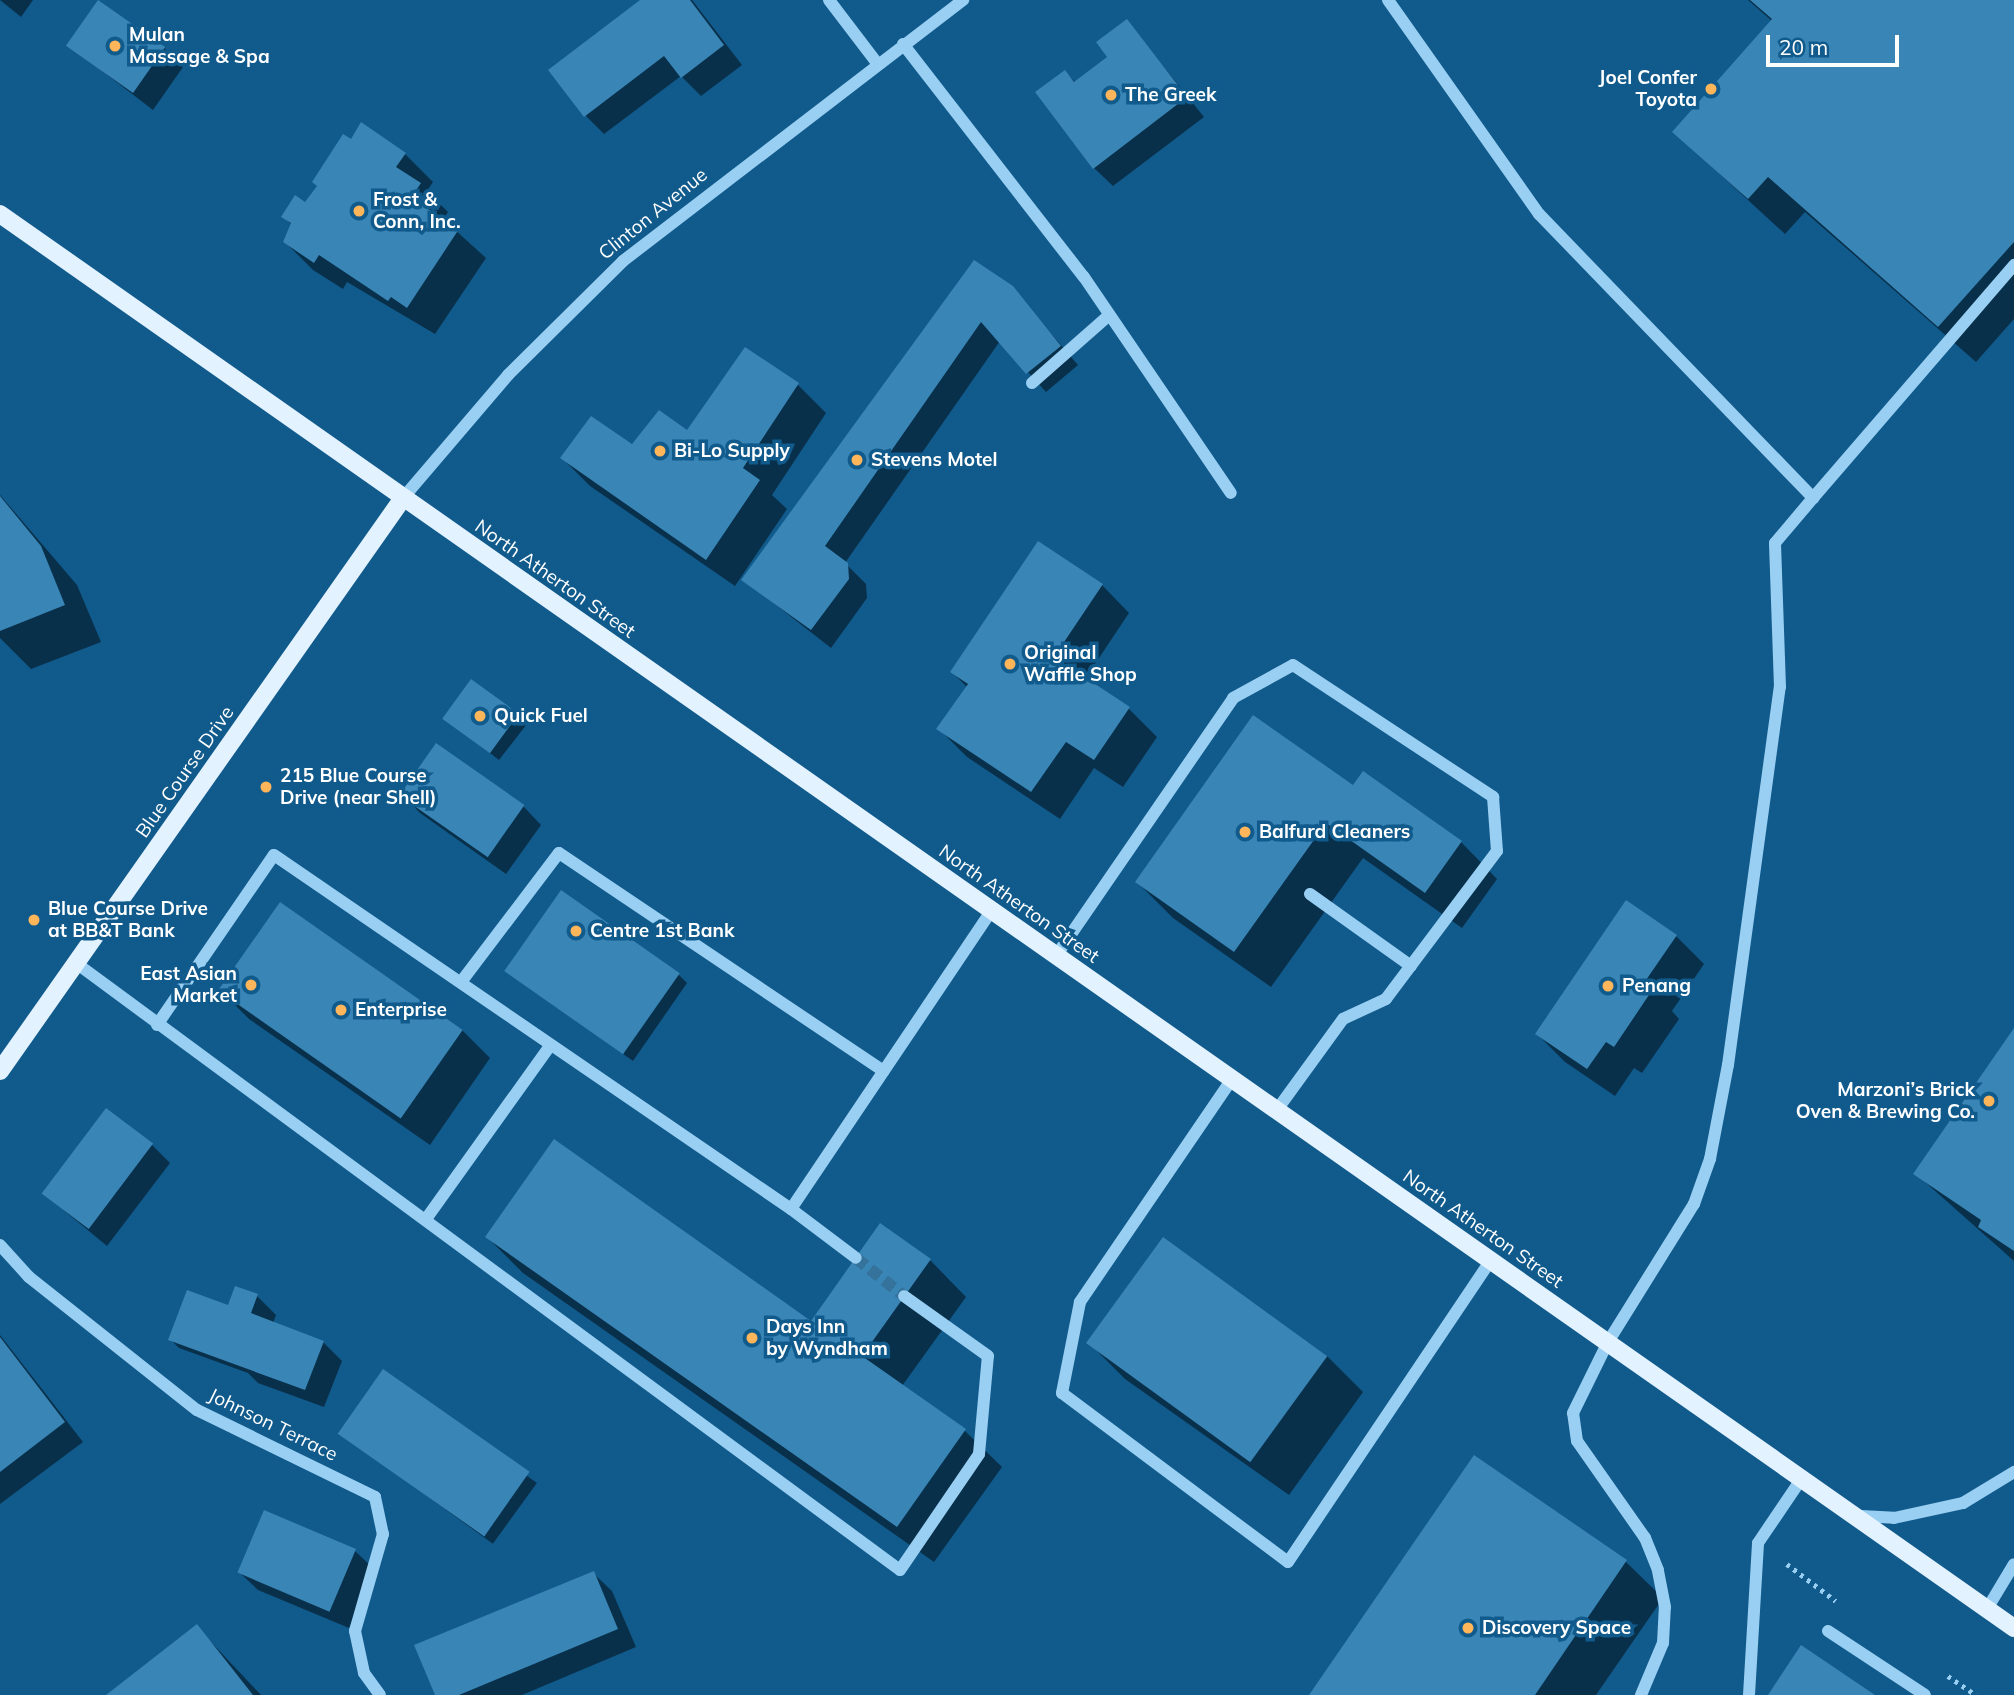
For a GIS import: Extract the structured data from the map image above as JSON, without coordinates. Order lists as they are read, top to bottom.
{
  "streets": {
    "main road": ["North Atherton Street", "Blue Course Drive"],
    "street": ["Clinton Avenue", "Johnson Terrace"]
  },
  "crossings": [
    ["Clinton Avenue", "North Atherton Street"],
    ["Clinton Avenue", "Blue Course Drive"],
    ["North Atherton Street", "Blue Course Drive"]
  ],
  "places": [
    "Mulan Massage & Spa",
    "Joel Confer Toyota",
    "The Greek",
    "Frost & Conn, Inc.",
    "Bi-Lo Supply",
    "Stevens Motel",
    "Original Waffle Shop",
    "Quick Fuel",
    "215 Blue Course Drive (near Shell)",
    "Balfurd Cleaners",
    "Blue Course Drive at BB&T Bank",
    "Centre 1st Bank",
    "East Asian Market",
    "Penang",
    "Enterprise",
    "Marzoni’s Brick Oven & Brewing Co.",
    "Days Inn by Wyndham",
    "Discovery Space"
  ],
  "scale_bar": "20 m"
}
